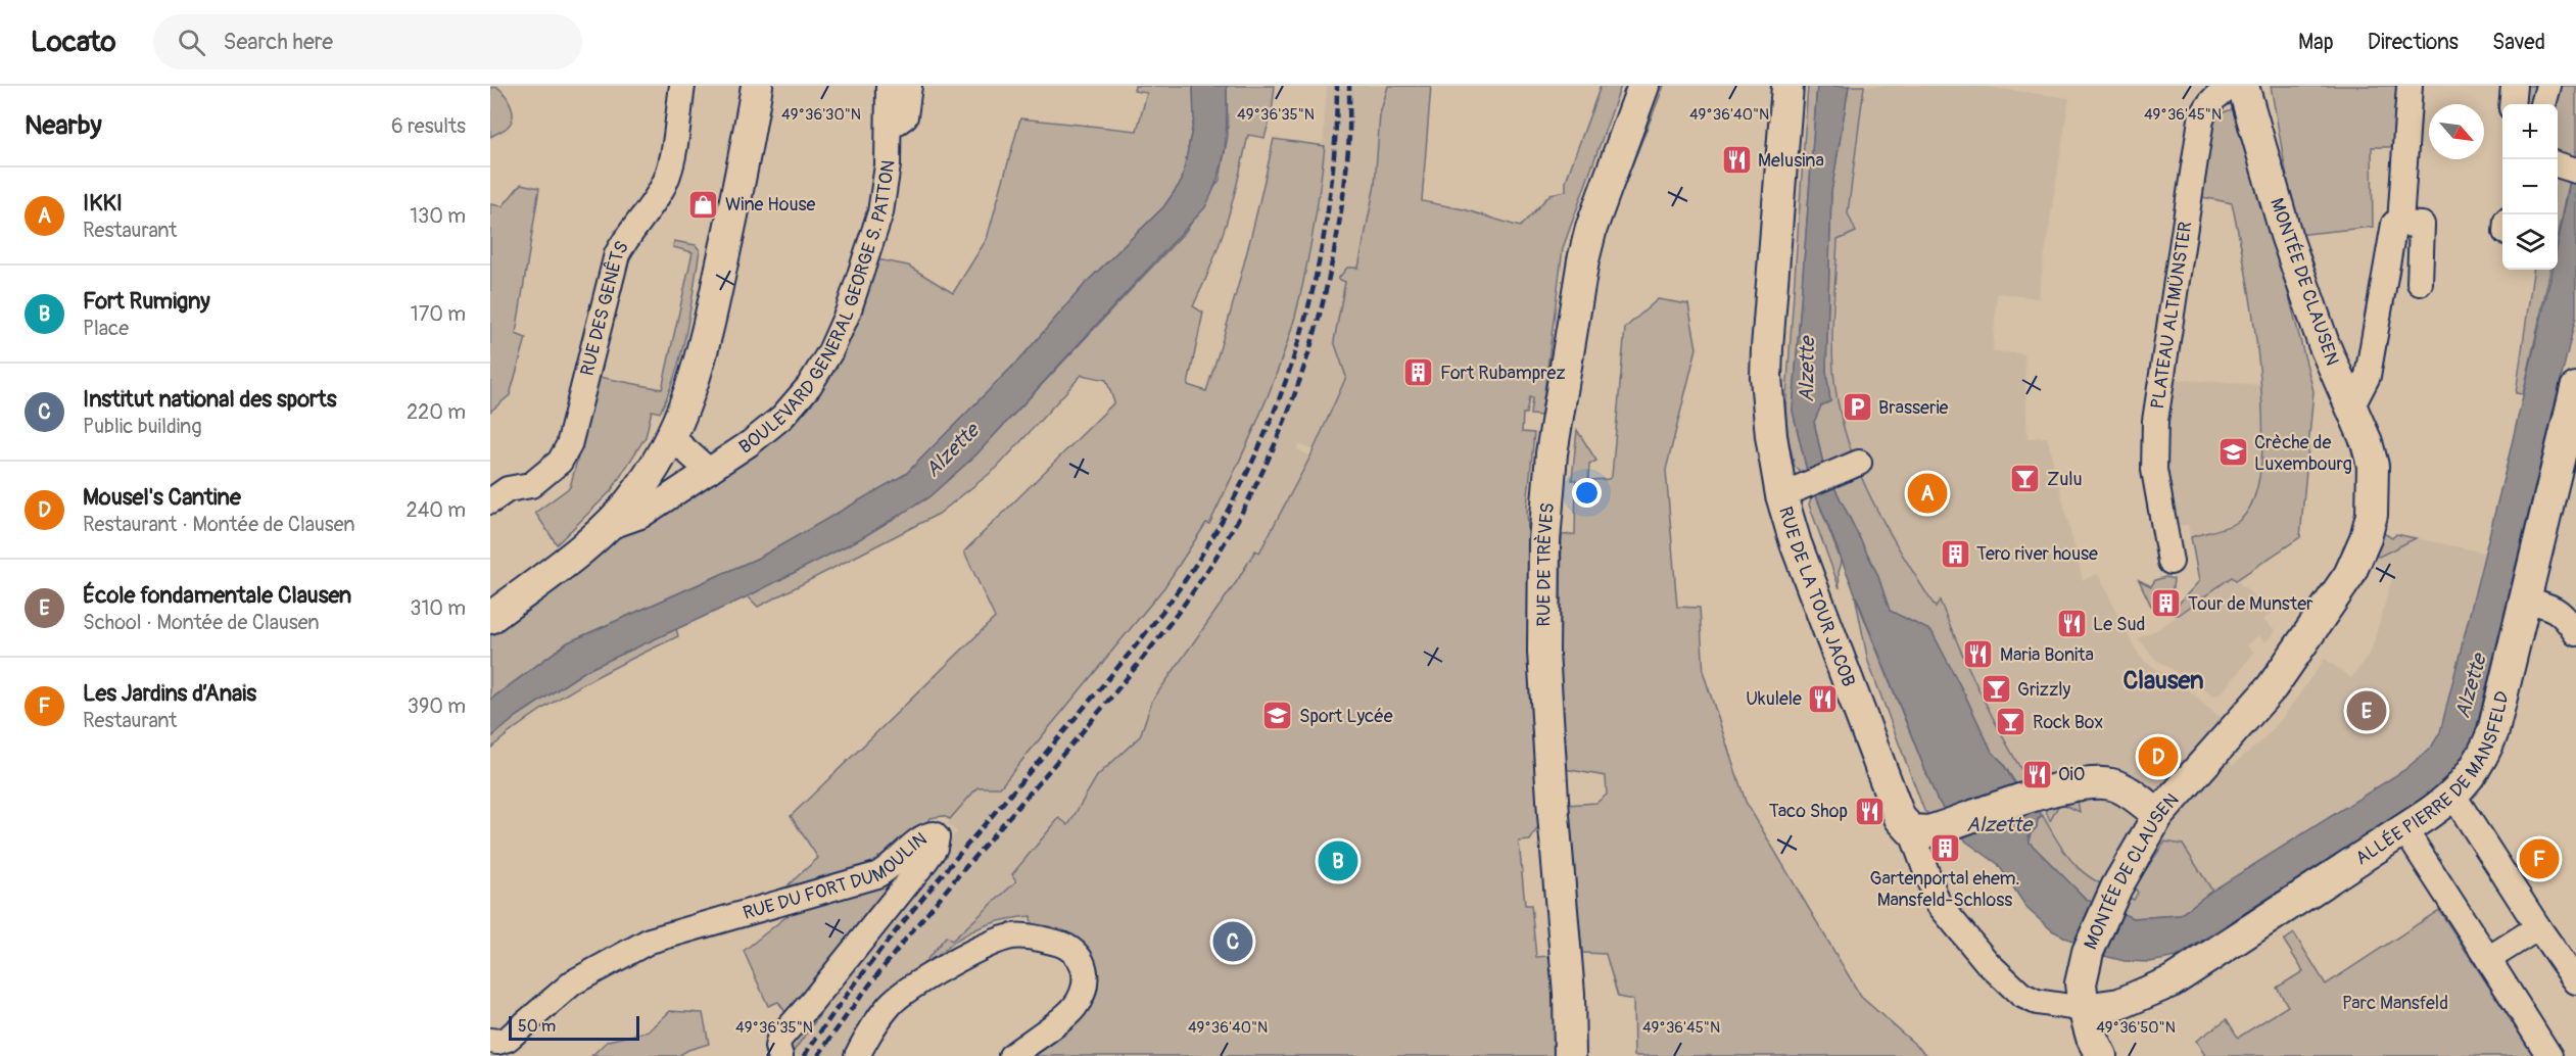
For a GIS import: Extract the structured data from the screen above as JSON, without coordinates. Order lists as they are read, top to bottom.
{
  "streets": {
    "main road": [
      "MONTÉE DE CLAUSEN",
      "BOULEVARD GENERAL GEORGE S. PATTON",
      "RUE DE TRÈVES",
      "RUE DE LA TOUR JACOB",
      "ALLÉE PIERRE DE MANSFELD"
    ],
    "street": ["RUE DES GENÊTS", "PLATEAU ALTMÜNSTER", "RUE DU FORT DUMOULIN"]
  },
  "crossings": [
    ["MONTÉE DE CLAUSEN", "RUE DE LA TOUR JACOB"],
    ["MONTÉE DE CLAUSEN", "ALLÉE PIERRE DE MANSFELD"],
    ["RUE DE LA TOUR JACOB", "ALLÉE PIERRE DE MANSFELD"]
  ],
  "districts": ["Clausen"],
  "water": ["Alzette"],
  "parks": ["Parc Mansfeld"],
  "places": {
    "restaurant": [
      "Melusina",
      "Le Sud",
      "Maria Bonita",
      "Ukulele",
      "OiO",
      "Taco Shop"
    ],
    "shop": ["Wine House"],
    "building": [
      "Fort Rubamprez",
      "Tero river house",
      "Tour de Munster",
      "Gartenportal ehem. Mansfeld-Schloss"
    ],
    "parking": ["Brasserie"],
    "school or university": ["Crèche de Luxembourg", "Sport Lycée"],
    "bar": ["Zulu", "Grizzly", "Rock Box"]
  },
  "scale_bar": "50 m",
  "north": "bottom right",
  "page": {
    "header": "Locato",
    "search": "Search here",
    "nav": ["Map", "Directions", "Saved"],
    "heading": ["Nearby", "6 results"],
    "map_buttons": ["+", "−"],
    "list": [
      {
        "mark": "A",
        "name": "IKKI",
        "note": "Restaurant",
        "value": "130 m"
      },
      {
        "mark": "B",
        "name": "Fort Rumigny",
        "note": "Place",
        "value": "170 m"
      },
      {
        "mark": "C",
        "name": "Institut national des sports",
        "note": "Public building",
        "value": "220 m"
      },
      {
        "mark": "D",
        "name": "Mousel's Cantine",
        "note": "Restaurant · Montée de Clausen",
        "value": "240 m"
      },
      {
        "mark": "E",
        "name": "École fondamentale Clausen",
        "note": "School · Montée de Clausen",
        "value": "310 m"
      },
      {
        "mark": "F",
        "name": "Les Jardins d’Anais",
        "note": "Restaurant",
        "value": "390 m"
      }
    ],
    "pins": [
      "A",
      "E",
      "D",
      "F",
      "B",
      "C"
    ],
    "scale": "50 m"
  },
  "coordinates": [
    "49°36'30\"N",
    "49°36'35\"N",
    "49°36'40\"N",
    "49°36'45\"N",
    "49°36'50\"N"
  ]
}
